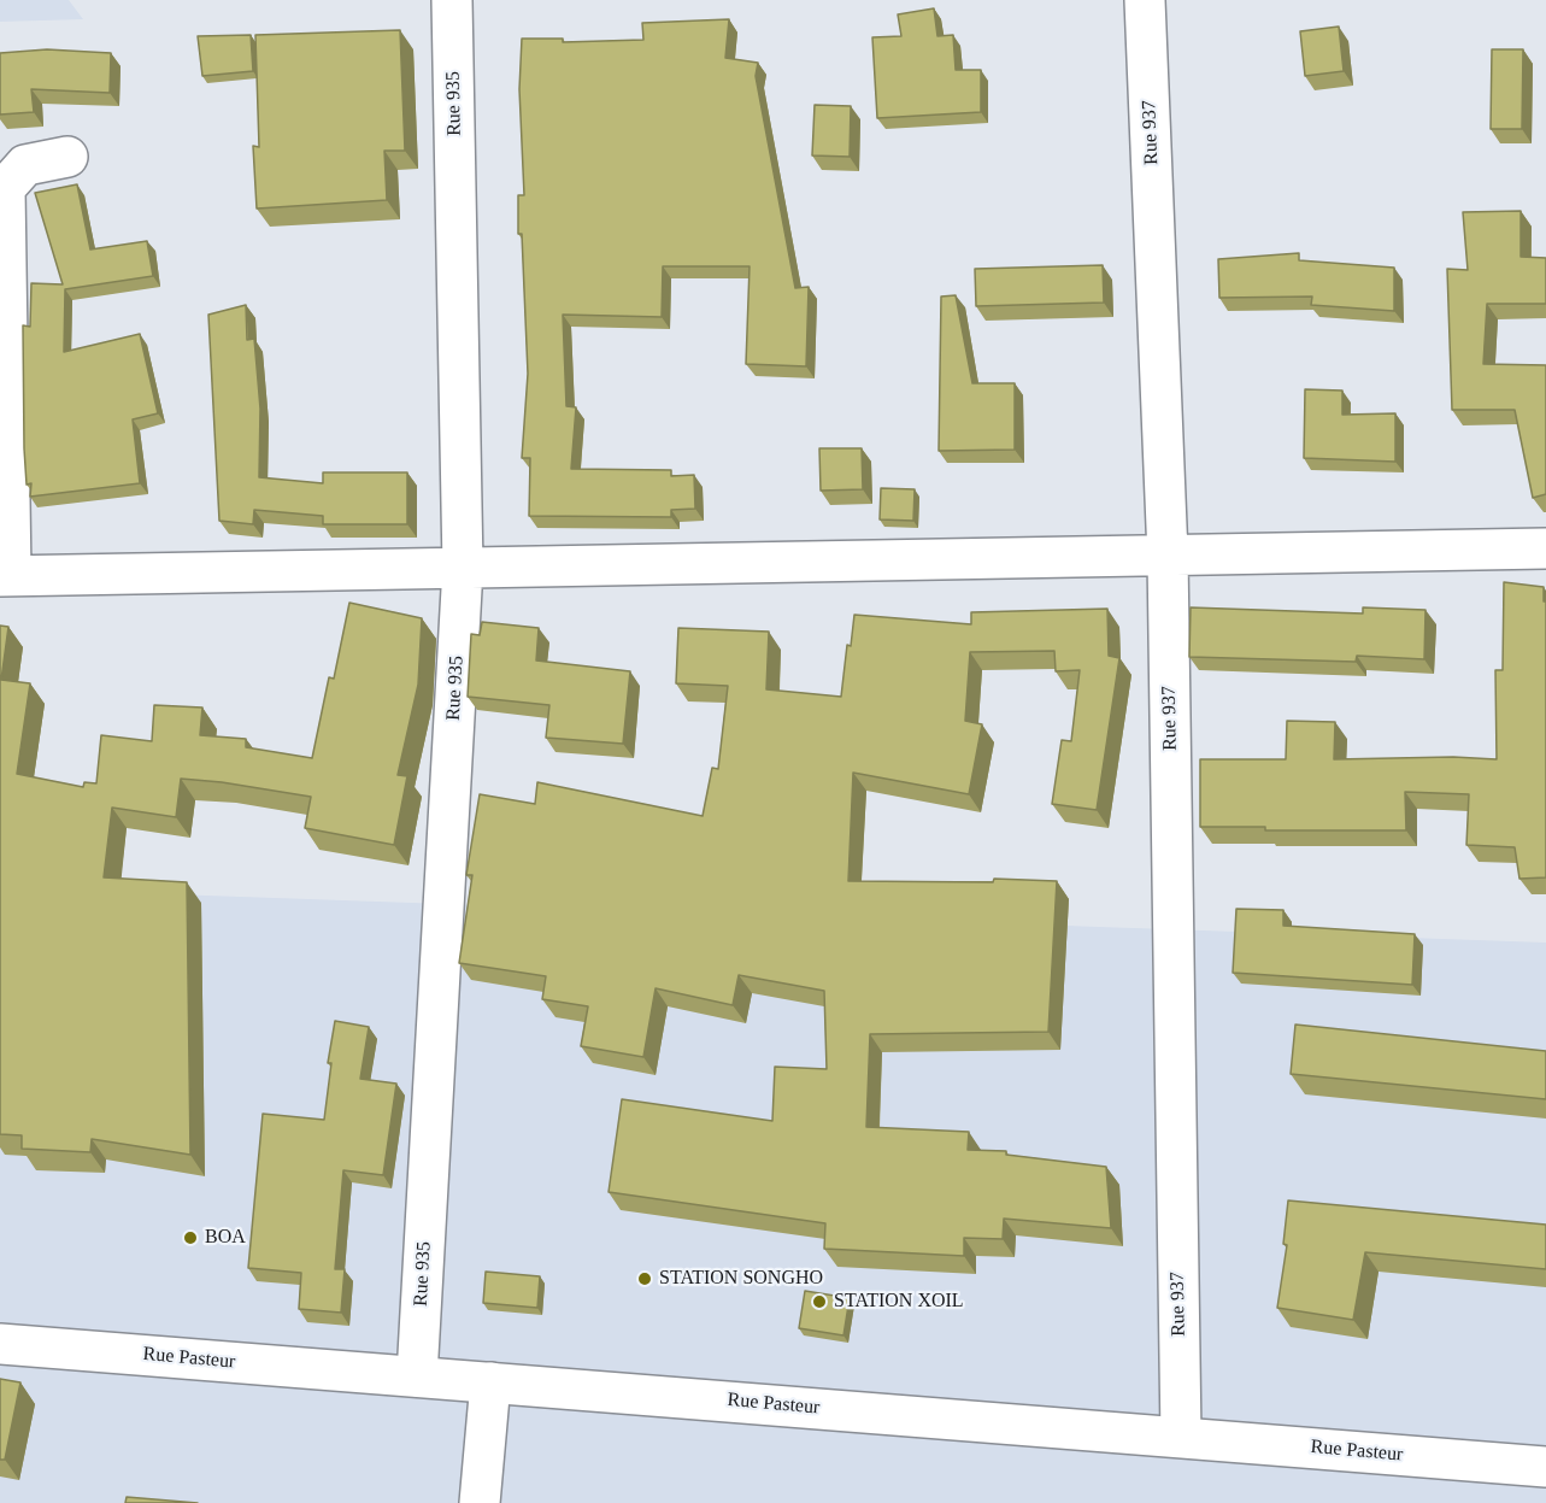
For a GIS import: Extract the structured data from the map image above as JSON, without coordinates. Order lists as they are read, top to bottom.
{
  "streets": {
    "street": ["Rue 935", "Rue 937", "Rue Pasteur"]
  },
  "crossings": [
    ["Rue 935", "Rue Pasteur"],
    ["Rue 937", "Rue Pasteur"]
  ],
  "places": ["BOA", "STATION SONGHO", "STATION XOIL"]
}
